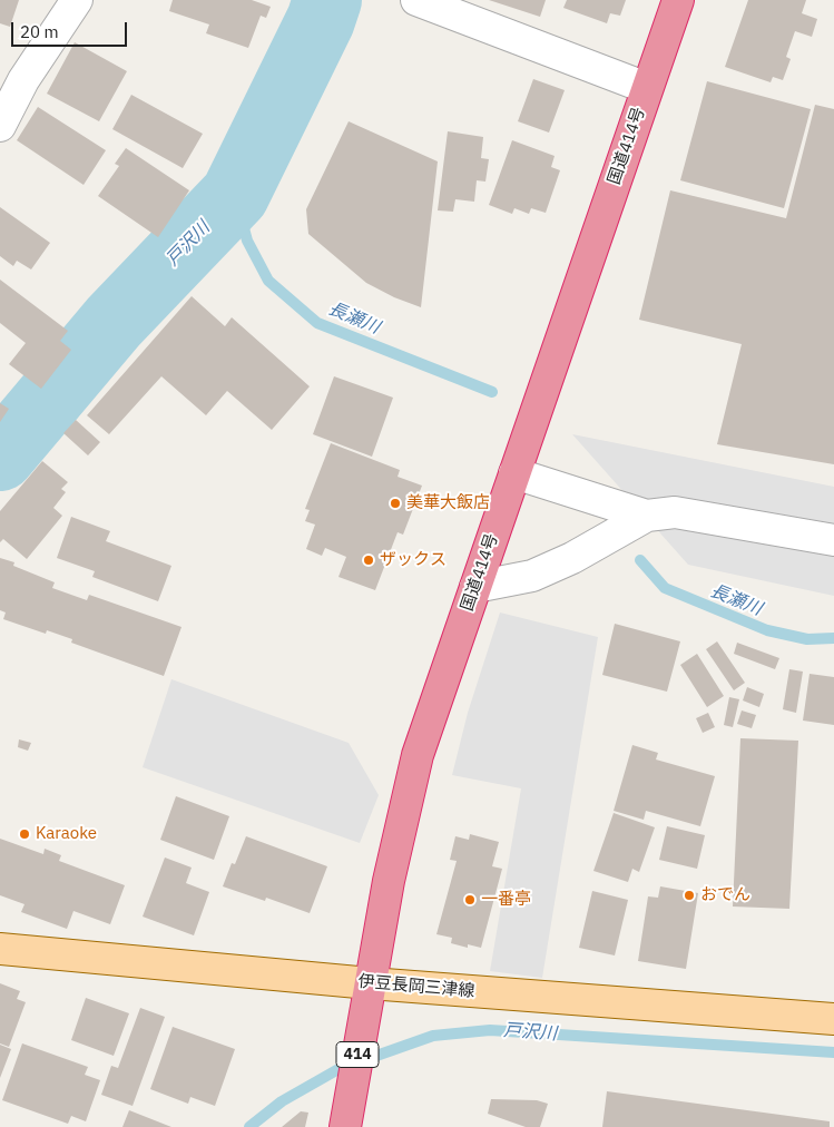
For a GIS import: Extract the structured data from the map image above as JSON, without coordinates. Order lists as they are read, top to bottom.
{
  "streets": {
    "highway": ["国道414号", "414"],
    "main road": ["伊豆長岡三津線"]
  },
  "crossings": [
    ["国道414号", "伊豆長岡三津線"]
  ],
  "water": ["戸沢川", "長瀬川"],
  "places": [
    "美華大飯店",
    "ザックス",
    "Karaoke",
    "おでん",
    "一番亭"
  ],
  "scale_bar": "20 m"
}
